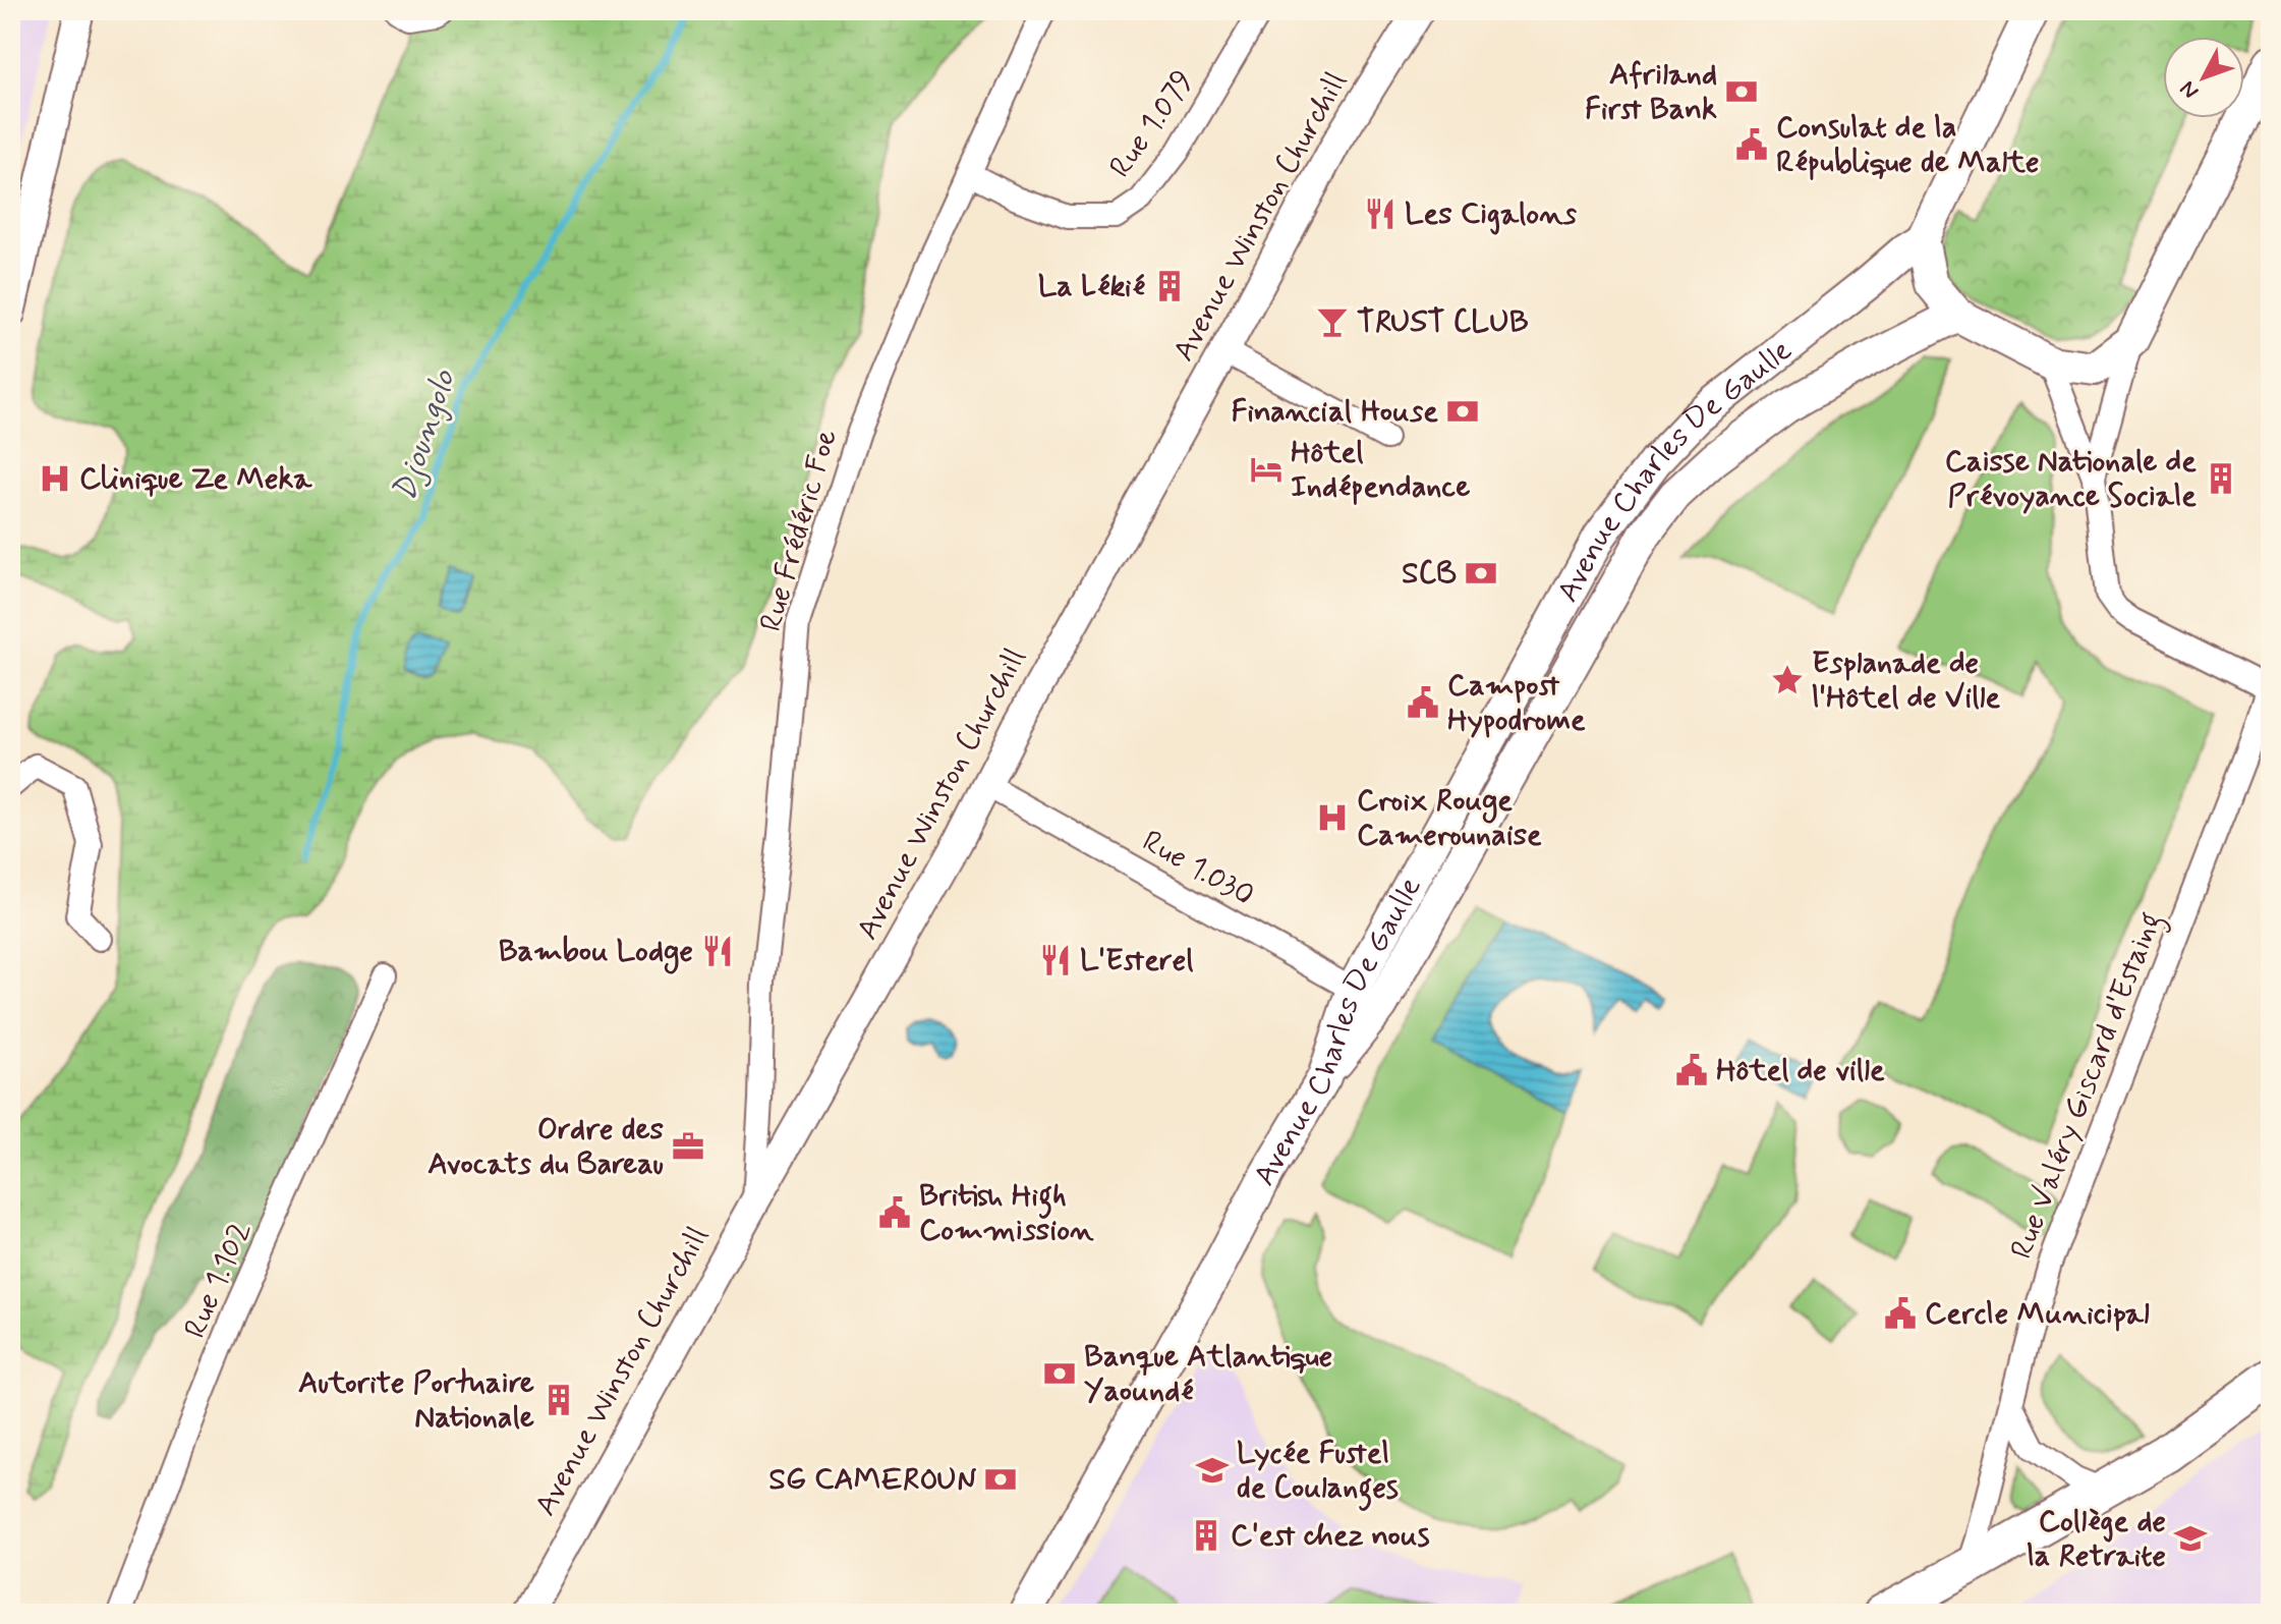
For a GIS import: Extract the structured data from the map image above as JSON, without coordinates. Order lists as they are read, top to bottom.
{
  "streets": {
    "main road": ["Avenue Charles De Gaulle"],
    "street": [
      "Rue 1.079",
      "Avenue Winston Churchill",
      "Rue Frédéric Foe",
      "Rue 1.030",
      "Rue Valéry Giscard d'Estaing",
      "Rue 1.102"
    ]
  },
  "crossings": [
    ["Rue 1.079", "Rue Frédéric Foe"],
    ["Avenue Winston Churchill", "Rue Frédéric Foe"],
    ["Avenue Winston Churchill", "Rue 1.030"],
    ["Avenue Charles De Gaulle", "Rue 1.030"]
  ],
  "water": ["Djoungolo"],
  "places": {
    "bank": [
      "Afriland First Bank",
      "Financial House",
      "SCB",
      "Banque Atlantique Yaoundé",
      "SG CAMEROUN"
    ],
    "public building": [
      "Consulat de la République de Malte",
      "Campost Hypodrome",
      "Hôtel de ville",
      "British High Commission",
      "Cercle Municipal"
    ],
    "restaurant": ["Les Cigalons", "Bambou Lodge", "L'Esterel"],
    "building": [
      "La Lékié",
      "Caisse Nationale de Prévoyance Sociale",
      "Autorite Portuaire Nationale",
      "C'est chez nous"
    ],
    "bar": ["TRUST CLUB"],
    "hotel": ["Hôtel Indépendance"],
    "hospital": ["Clinique Ze Meka", "Croix Rouge Camerounaise"],
    "place": ["Esplanade de l'Hôtel de Ville"],
    "office": ["Ordre des Avocats du Bareau"],
    "school or university": ["Lycée Fustel de Coulanges", "Collège de la Retraite"]
  },
  "north": "bottom left"
}
